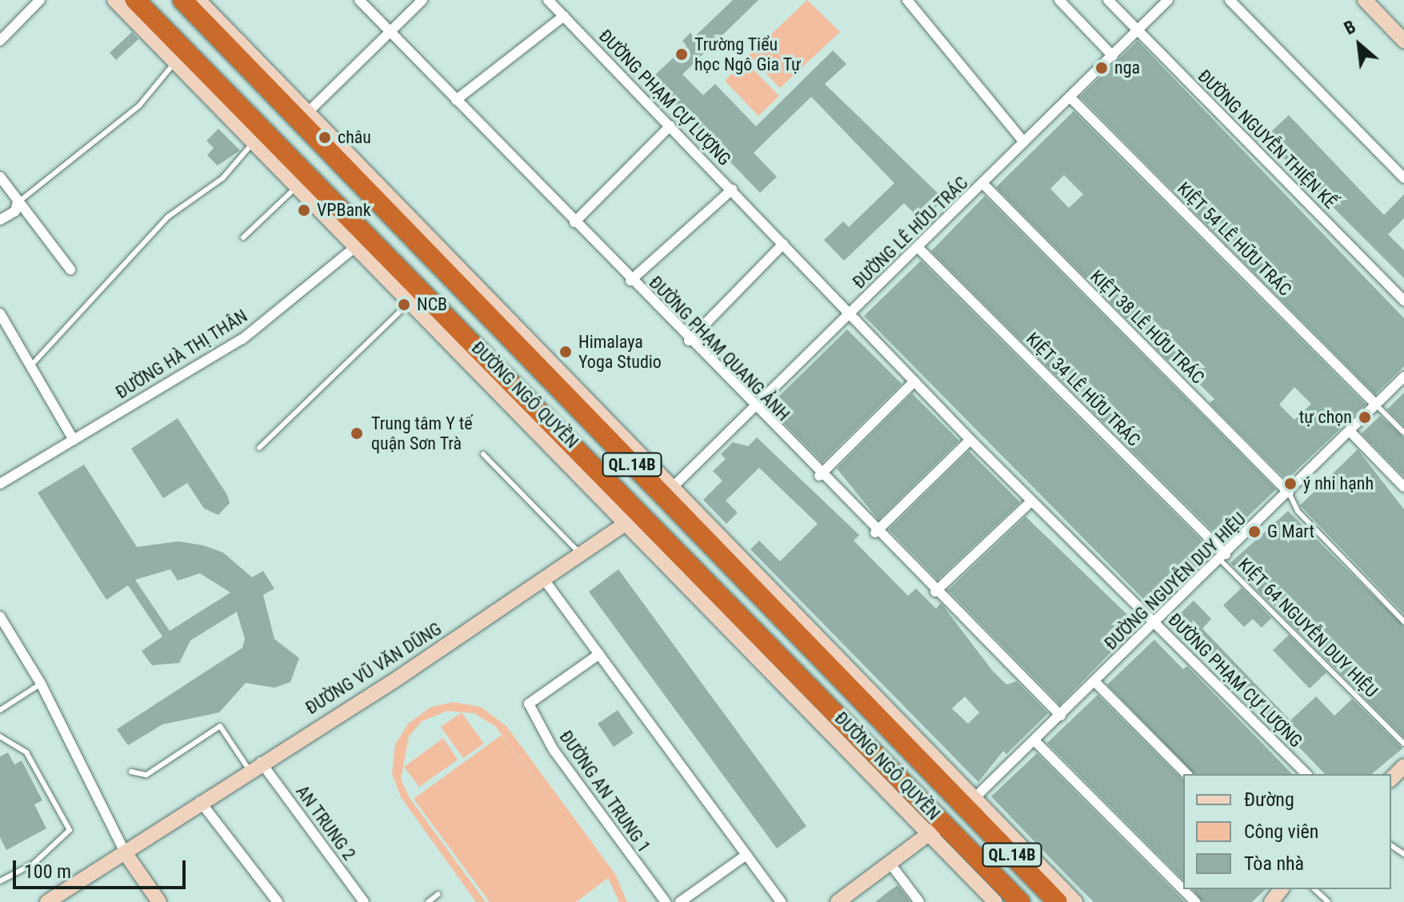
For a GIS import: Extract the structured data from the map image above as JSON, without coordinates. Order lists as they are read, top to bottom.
{
  "streets": {
    "highway": ["ĐƯỜNG NGÔ QUYỀN", "QL.14B"],
    "street": [
      "ĐƯỜNG PHẠM CỰ LƯỢNG",
      "ĐƯỜNG NGUYỄN THIỆN KẾ",
      "ĐƯỜNG LÊ HỮU TRÁC",
      "KIỆT 54 LÊ HỮU TRÁC",
      "KIỆT 38 LÊ HỮU TRÁC",
      "ĐƯỜNG PHẠM QUANG ẢNH",
      "ĐƯỜNG HÀ THỊ THÂN",
      "KIỆT 34 LÊ HỮU TRÁC",
      "ĐƯỜNG NGUYỄN DUY HIỆU",
      "ĐƯỜNG VŨ VĂN DŨNG",
      "ĐƯỜNG AN TRUNG 1",
      "AN TRUNG 2"
    ],
    "lane": ["KIỆT 64 NGUYỄN DUY HIỆU"]
  },
  "crossings": [
    ["ĐƯỜNG PHẠM CỰ LƯỢNG", "ĐƯỜNG LÊ HỮU TRÁC"],
    ["ĐƯỜNG PHẠM CỰ LƯỢNG", "ĐƯỜNG PHẠM QUANG ẢNH"],
    ["ĐƯỜNG PHẠM CỰ LƯỢNG", "ĐƯỜNG NGUYỄN DUY HIỆU"],
    ["ĐƯỜNG NGUYỄN THIỆN KẾ", "ĐƯỜNG LÊ HỮU TRÁC"],
    ["ĐƯỜNG LÊ HỮU TRÁC", "KIỆT 54 LÊ HỮU TRÁC"],
    ["ĐƯỜNG LÊ HỮU TRÁC", "KIỆT 38 LÊ HỮU TRÁC"],
    ["ĐƯỜNG LÊ HỮU TRÁC", "ĐƯỜNG PHẠM QUANG ẢNH"],
    ["ĐƯỜNG LÊ HỮU TRÁC", "KIỆT 34 LÊ HỮU TRÁC"],
    ["ĐƯỜNG LÊ HỮU TRÁC", "ĐƯỜNG NGÔ QUYỀN"],
    ["KIỆT 54 LÊ HỮU TRÁC", "ĐƯỜNG NGUYỄN DUY HIỆU"],
    ["KIỆT 38 LÊ HỮU TRÁC", "ĐƯỜNG NGUYỄN DUY HIỆU"],
    ["ĐƯỜNG PHẠM QUANG ẢNH", "ĐƯỜNG NGUYỄN DUY HIỆU"],
    ["ĐƯỜNG HÀ THỊ THÂN", "ĐƯỜNG NGÔ QUYỀN"],
    ["KIỆT 34 LÊ HỮU TRÁC", "ĐƯỜNG NGUYỄN DUY HIỆU"],
    ["KIỆT 34 LÊ HỮU TRÁC", "KIỆT 64 NGUYỄN DUY HIỆU"],
    ["ĐƯỜNG NGÔ QUYỀN", "ĐƯỜNG NGUYỄN DUY HIỆU"],
    ["ĐƯỜNG NGÔ QUYỀN", "ĐƯỜNG VŨ VĂN DŨNG"],
    ["ĐƯỜNG NGUYỄN DUY HIỆU", "KIỆT 64 NGUYỄN DUY HIỆU"],
    ["ĐƯỜNG VŨ VĂN DŨNG", "AN TRUNG 2"]
  ],
  "places": [
    "Trường Tiểu học Ngô Gia Tự",
    "nga",
    "châu",
    "VPBank",
    "NCB",
    "Himalaya Yoga Studio",
    "tự chọn",
    "Trung tâm Y tế quận Sơn Trà",
    "ý nhi hạnh",
    "G Mart"
  ],
  "legend": ["Đường", "Công viên", "Tòa nhà"],
  "scale_bar": "100 m",
  "north": "top left"
}
